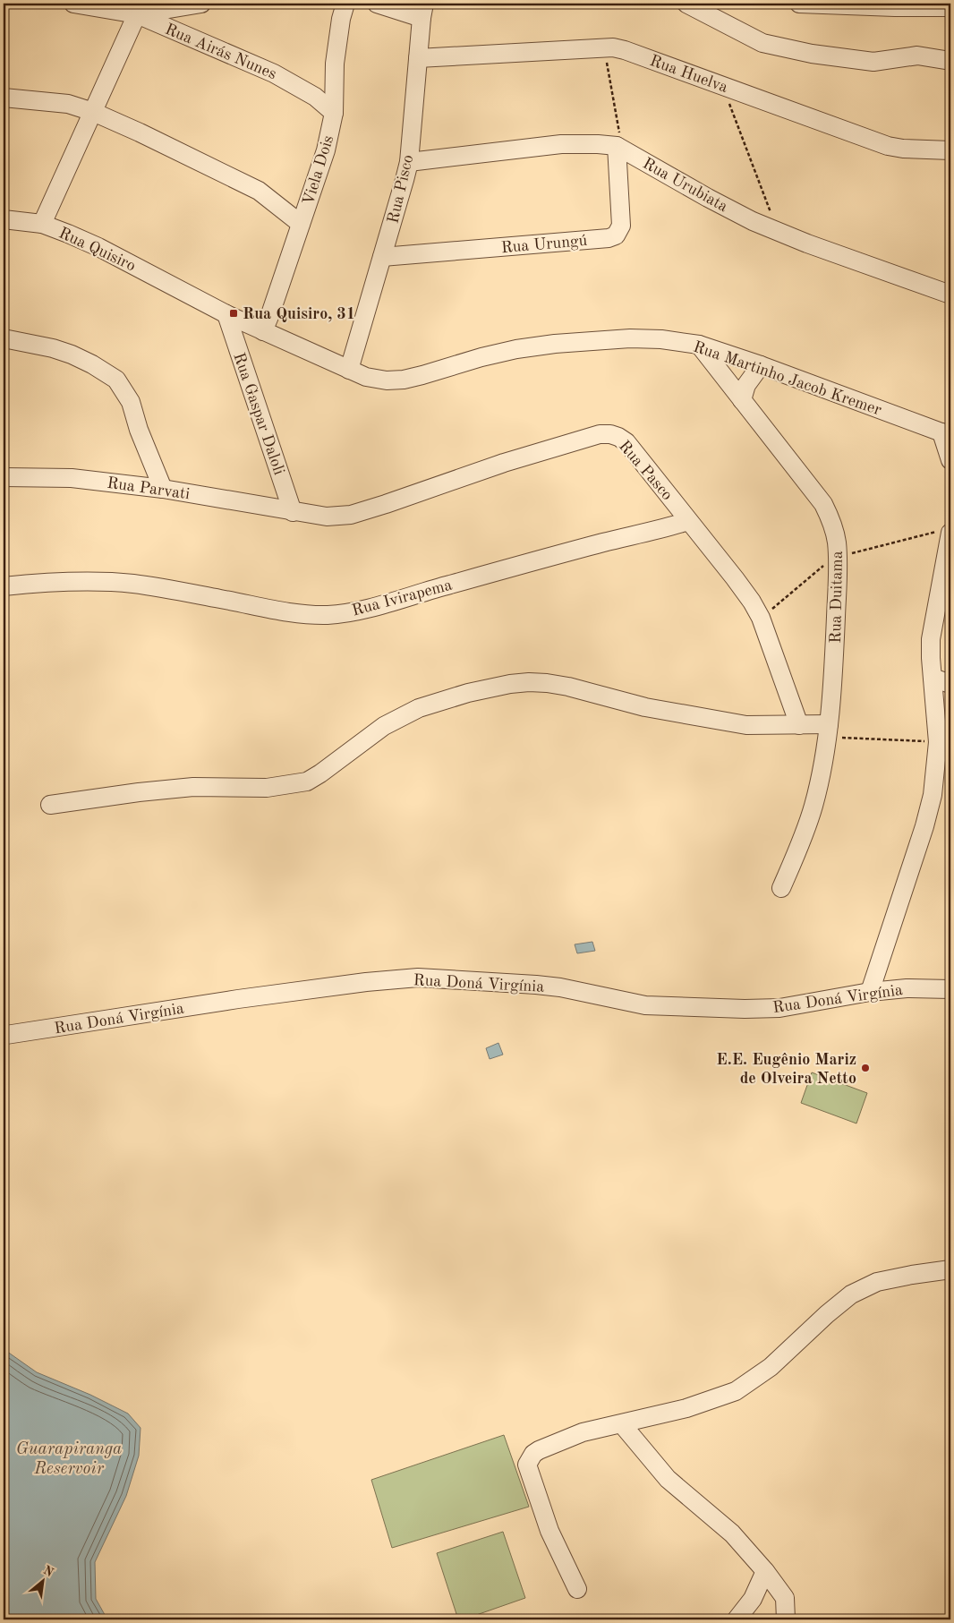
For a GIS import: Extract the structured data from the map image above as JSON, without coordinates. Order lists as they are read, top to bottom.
{
  "streets": {
    "street": [
      "Rua Airás Nunes",
      "Rua Huelva",
      "Viela Dois",
      "Rua Urubiata",
      "Rua Pisco",
      "Rua Urungú",
      "Rua Quisiro",
      "Rua Martinho Jacob Kremer",
      "Rua Gaspar Daloli",
      "Rua Pasco",
      "Rua Parvati",
      "Rua Ivirapema",
      "Rua Duitama",
      "Rua Doná Virgínia"
    ]
  },
  "crossings": [
    ["Rua Airás Nunes", "Viela Dois"],
    ["Rua Huelva", "Rua Pisco"],
    ["Viela Dois", "Rua Martinho Jacob Kremer"],
    ["Rua Urubiata", "Rua Pisco"],
    ["Rua Urubiata", "Rua Urungú"],
    ["Rua Pisco", "Rua Urungú"],
    ["Rua Pisco", "Rua Martinho Jacob Kremer"],
    ["Rua Quisiro", "Rua Martinho Jacob Kremer"],
    ["Rua Martinho Jacob Kremer", "Rua Gaspar Daloli"],
    ["Rua Martinho Jacob Kremer", "Rua Duitama"],
    ["Rua Gaspar Daloli", "Rua Pasco"],
    ["Rua Gaspar Daloli", "Rua Parvati"],
    ["Rua Pasco", "Rua Parvati"],
    ["Rua Pasco", "Rua Ivirapema"]
  ],
  "water": ["Guarapiranga Reservoir"],
  "places": {
    "transit": ["Rua Quisiro, 31"],
    "other": ["E.E. Eugênio Mariz de Olveira Netto"]
  },
  "north": "top right"
}
